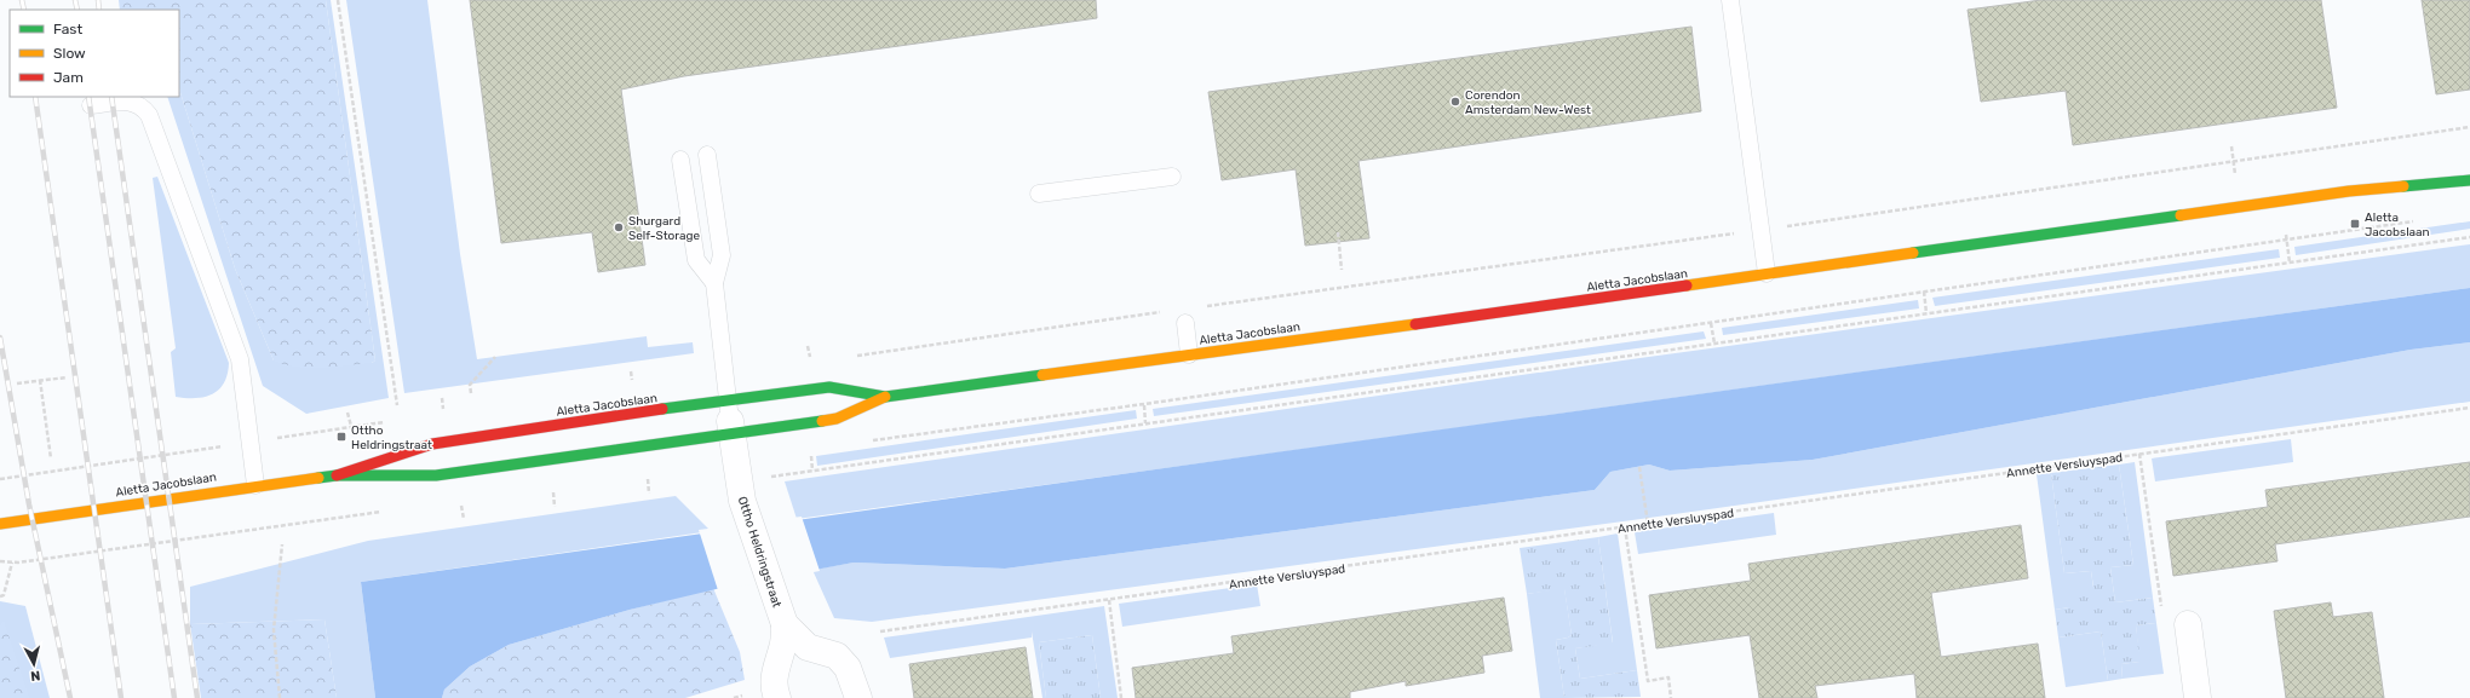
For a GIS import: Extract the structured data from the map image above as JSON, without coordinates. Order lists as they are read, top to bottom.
{
  "streets": {
    "street": ["Aletta Jacobslaan", "Ottho Heldringstraat"],
    "path": ["Annette Versluyspad"]
  },
  "crossings": [
    ["Aletta Jacobslaan", "Ottho Heldringstraat"]
  ],
  "places": {
    "other": ["Corendon Amsterdam New-West", "Shurgard Self-Storage"],
    "transit": ["Aletta Jacobslaan", "Ottho Heldringstraat"]
  },
  "legend": ["Fast", "Slow", "Jam"],
  "north": "bottom"
}
